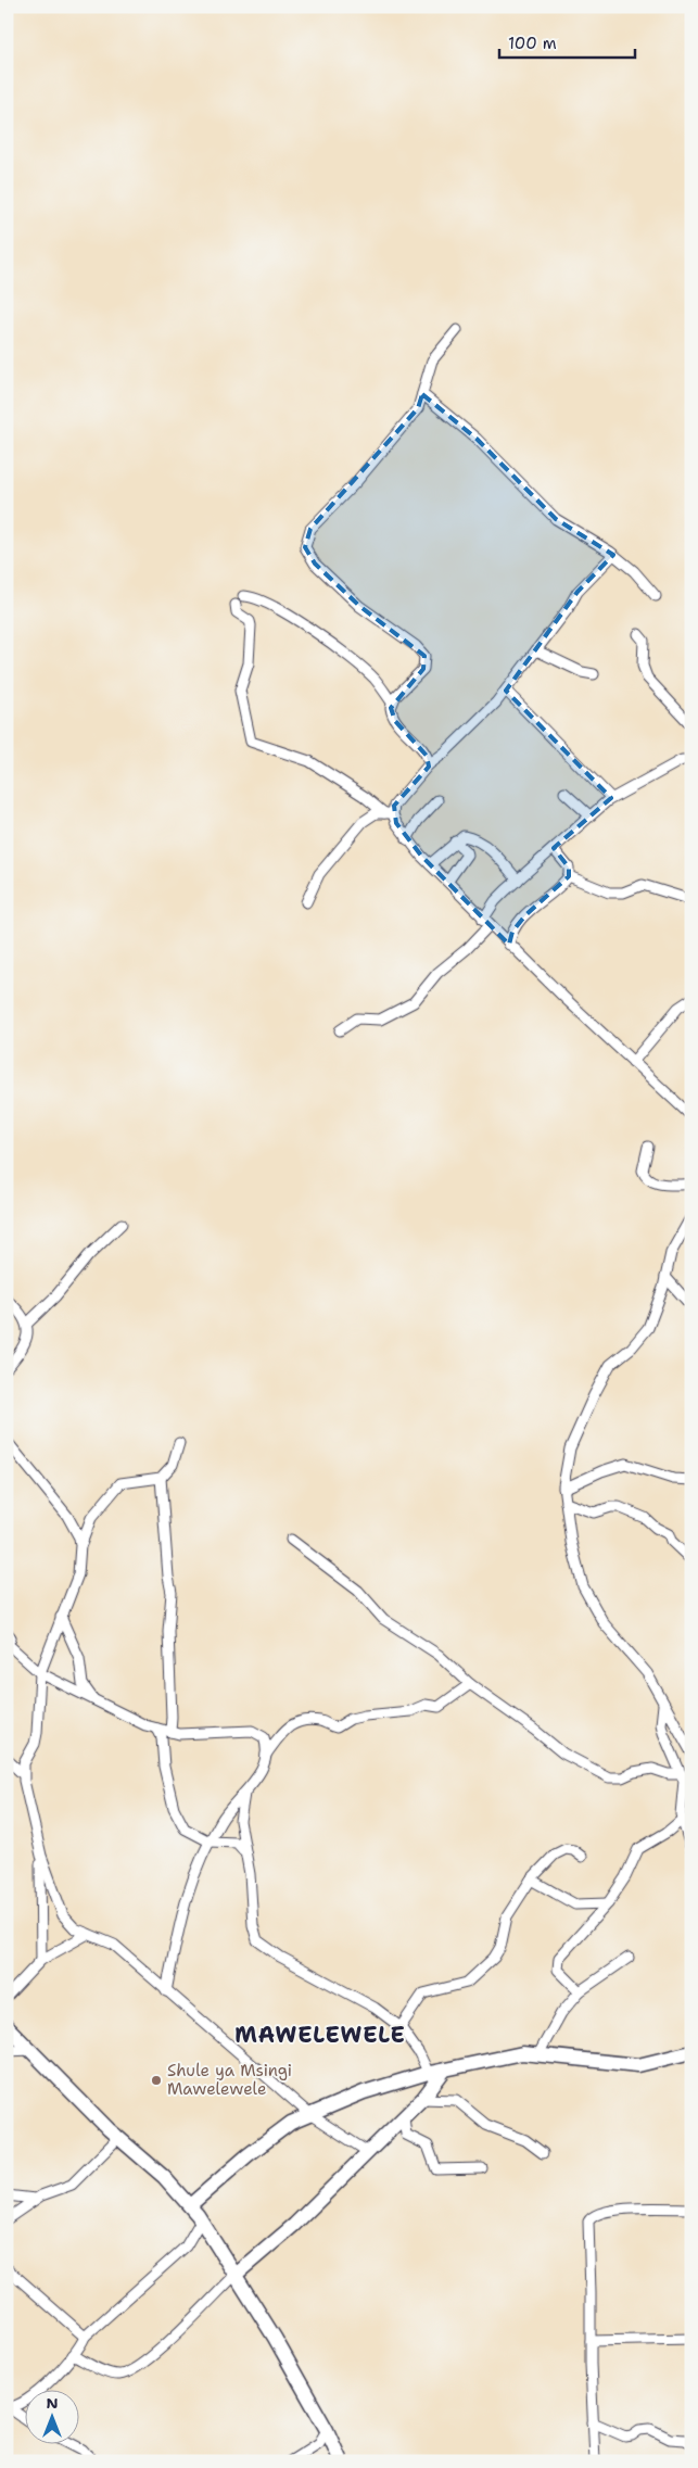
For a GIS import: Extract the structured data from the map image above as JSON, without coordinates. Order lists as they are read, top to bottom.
{
  "districts": ["MAWELEWELE"],
  "places": ["Shule ya Msingi Mawelewele"],
  "scale_bar": "100 m",
  "north": "top"
}
